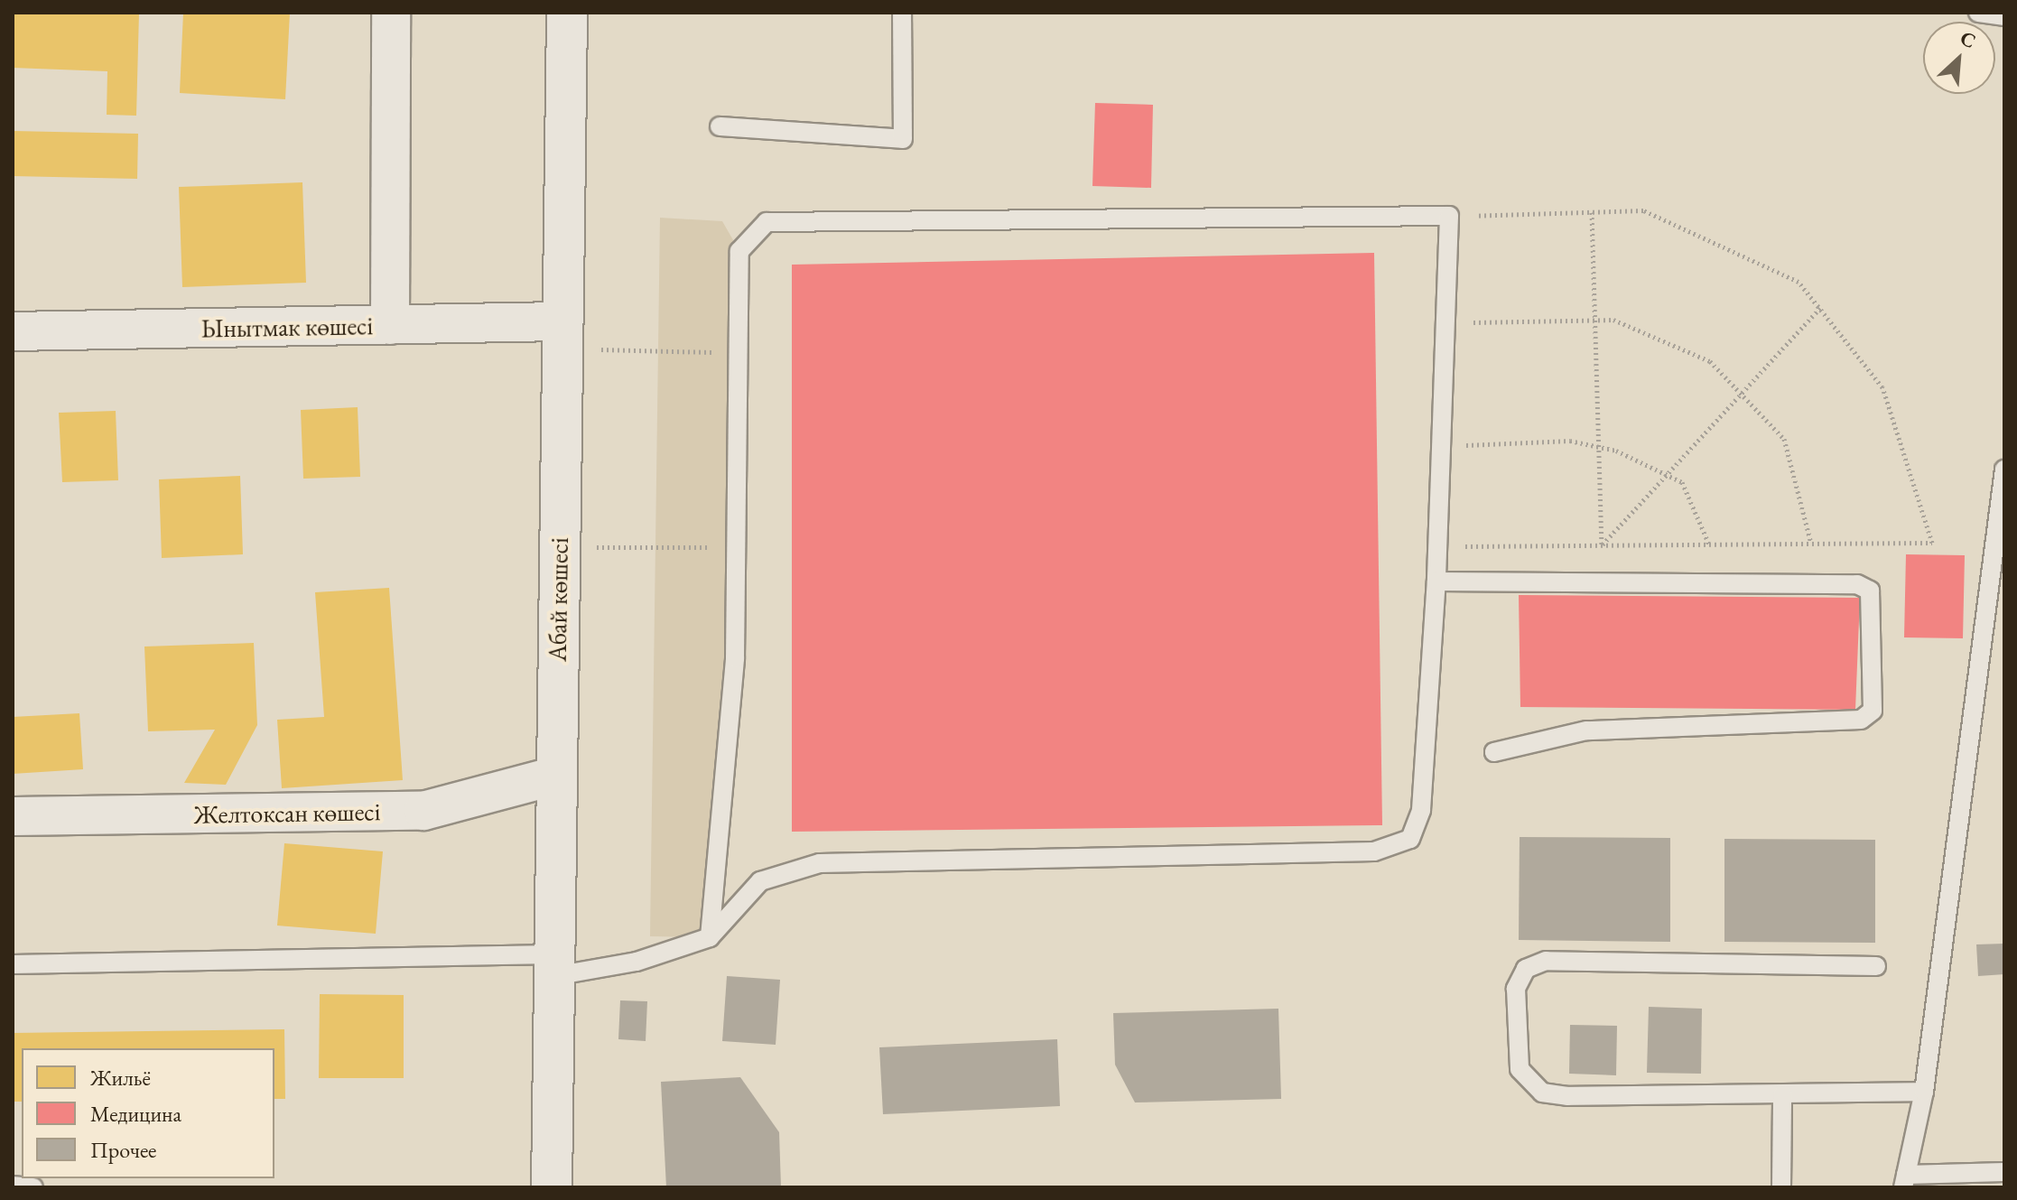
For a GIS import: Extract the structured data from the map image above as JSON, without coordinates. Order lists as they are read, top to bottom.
{
  "streets": {
    "main road": ["Абай көшесі"],
    "street": ["Ынытмак көшесі", "Желтоксан көшесі"]
  },
  "crossings": [
    ["Ынытмак көшесі", "Абай көшесі"],
    ["Абай көшесі", "Желтоксан көшесі"]
  ],
  "legend": ["Жильё", "Медицина", "Прочее"],
  "north": "top right"
}
